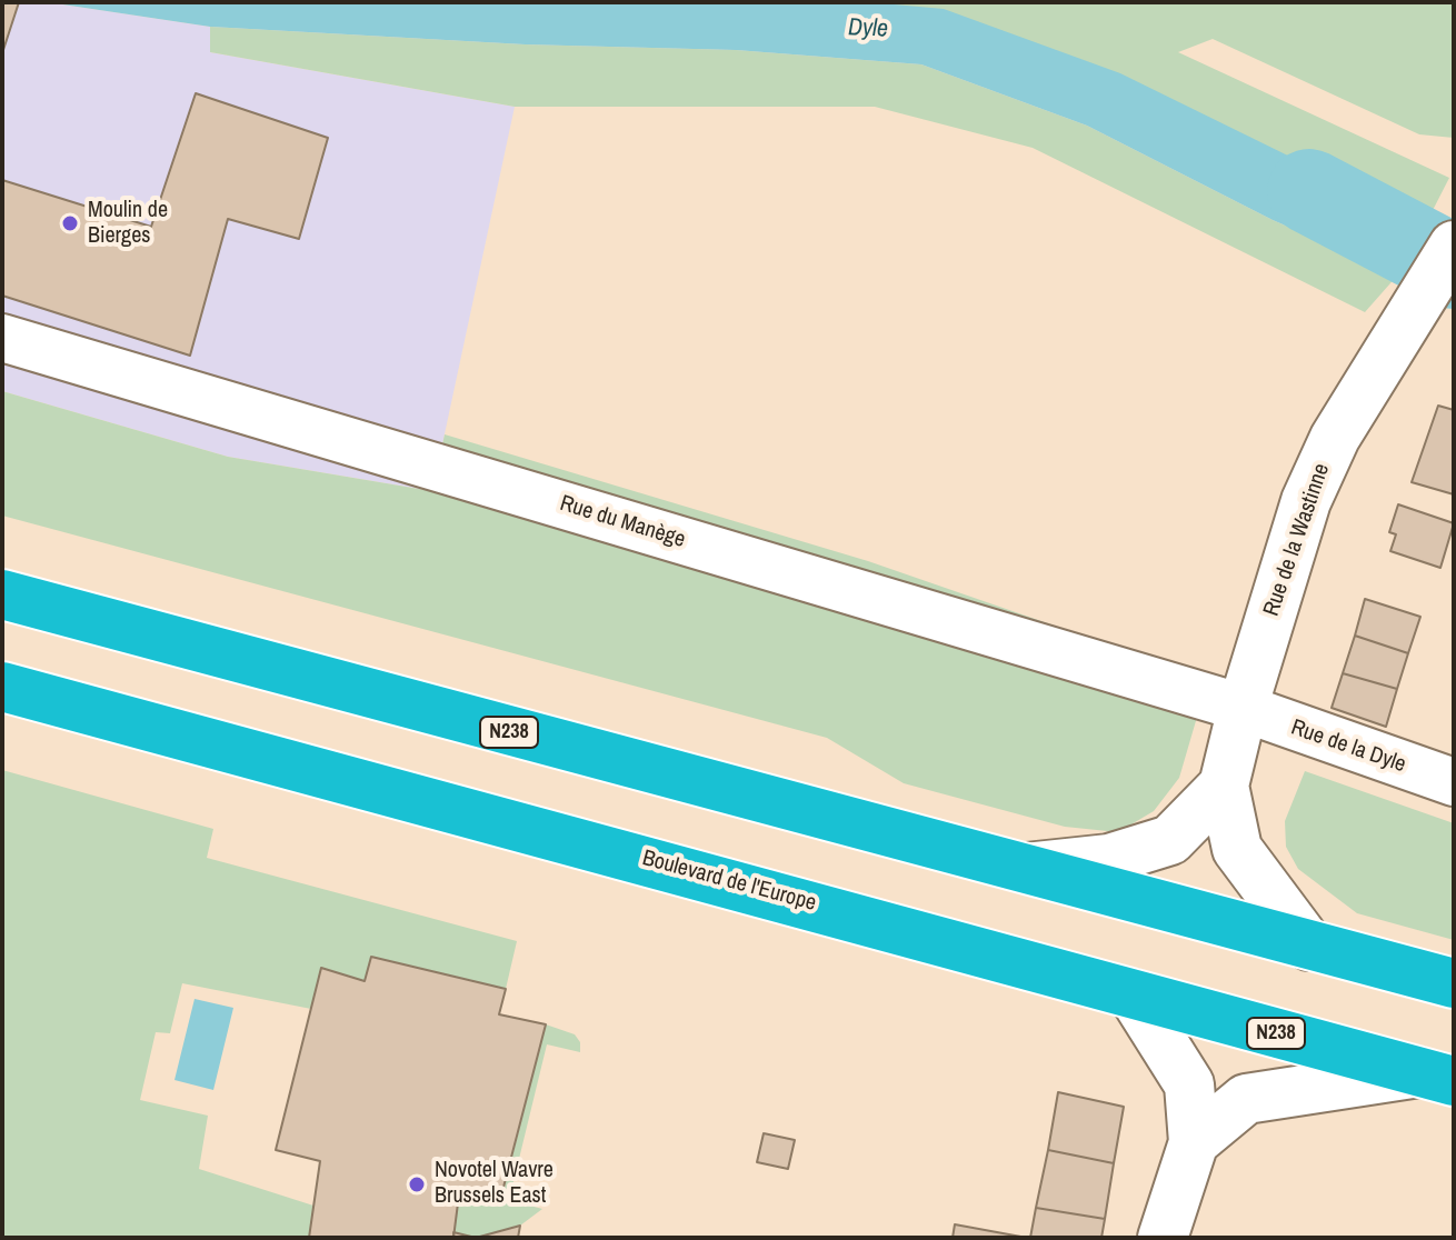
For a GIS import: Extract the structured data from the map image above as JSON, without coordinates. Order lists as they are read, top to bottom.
{
  "streets": {
    "highway": ["N238", "Boulevard de l'Europe"],
    "street": ["Rue du Manège", "Rue de la Wastinne", "Rue de la Dyle"]
  },
  "crossings": [
    ["Rue du Manège", "Rue de la Wastinne"],
    ["Rue du Manège", "Rue de la Dyle"],
    ["Rue de la Wastinne", "N238"],
    ["Rue de la Wastinne", "Rue de la Dyle"]
  ],
  "water": ["Dyle"],
  "places": ["Moulin de Bierges", "Novotel Wavre Brussels East"]
}
